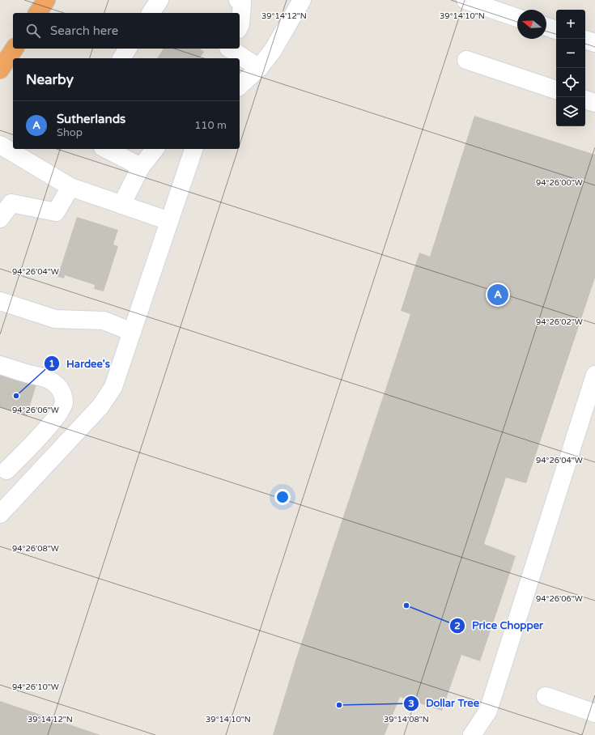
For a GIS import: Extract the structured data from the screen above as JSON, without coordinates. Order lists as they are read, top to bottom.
{
  "places": ["Hardee's", "Price Chopper", "Dollar Tree"],
  "north": "left",
  "page": {
    "map_buttons": ["+", "−"],
    "search": "Search here",
    "heading": "Nearby",
    "list": [
      {
        "mark": "A",
        "name": "Sutherlands",
        "note": "Shop",
        "value": "110 m"
      }
    ],
    "pins": "A"
  },
  "coordinates": [
    "39°14'12\"N",
    "39°14'10\"N",
    "94°26'00\"W",
    "94°26'04\"W",
    "94°26'02\"W",
    "94°26'06\"W",
    "94°26'08\"W",
    "94°26'10\"W",
    "39°14'08\"N"
  ]
}
